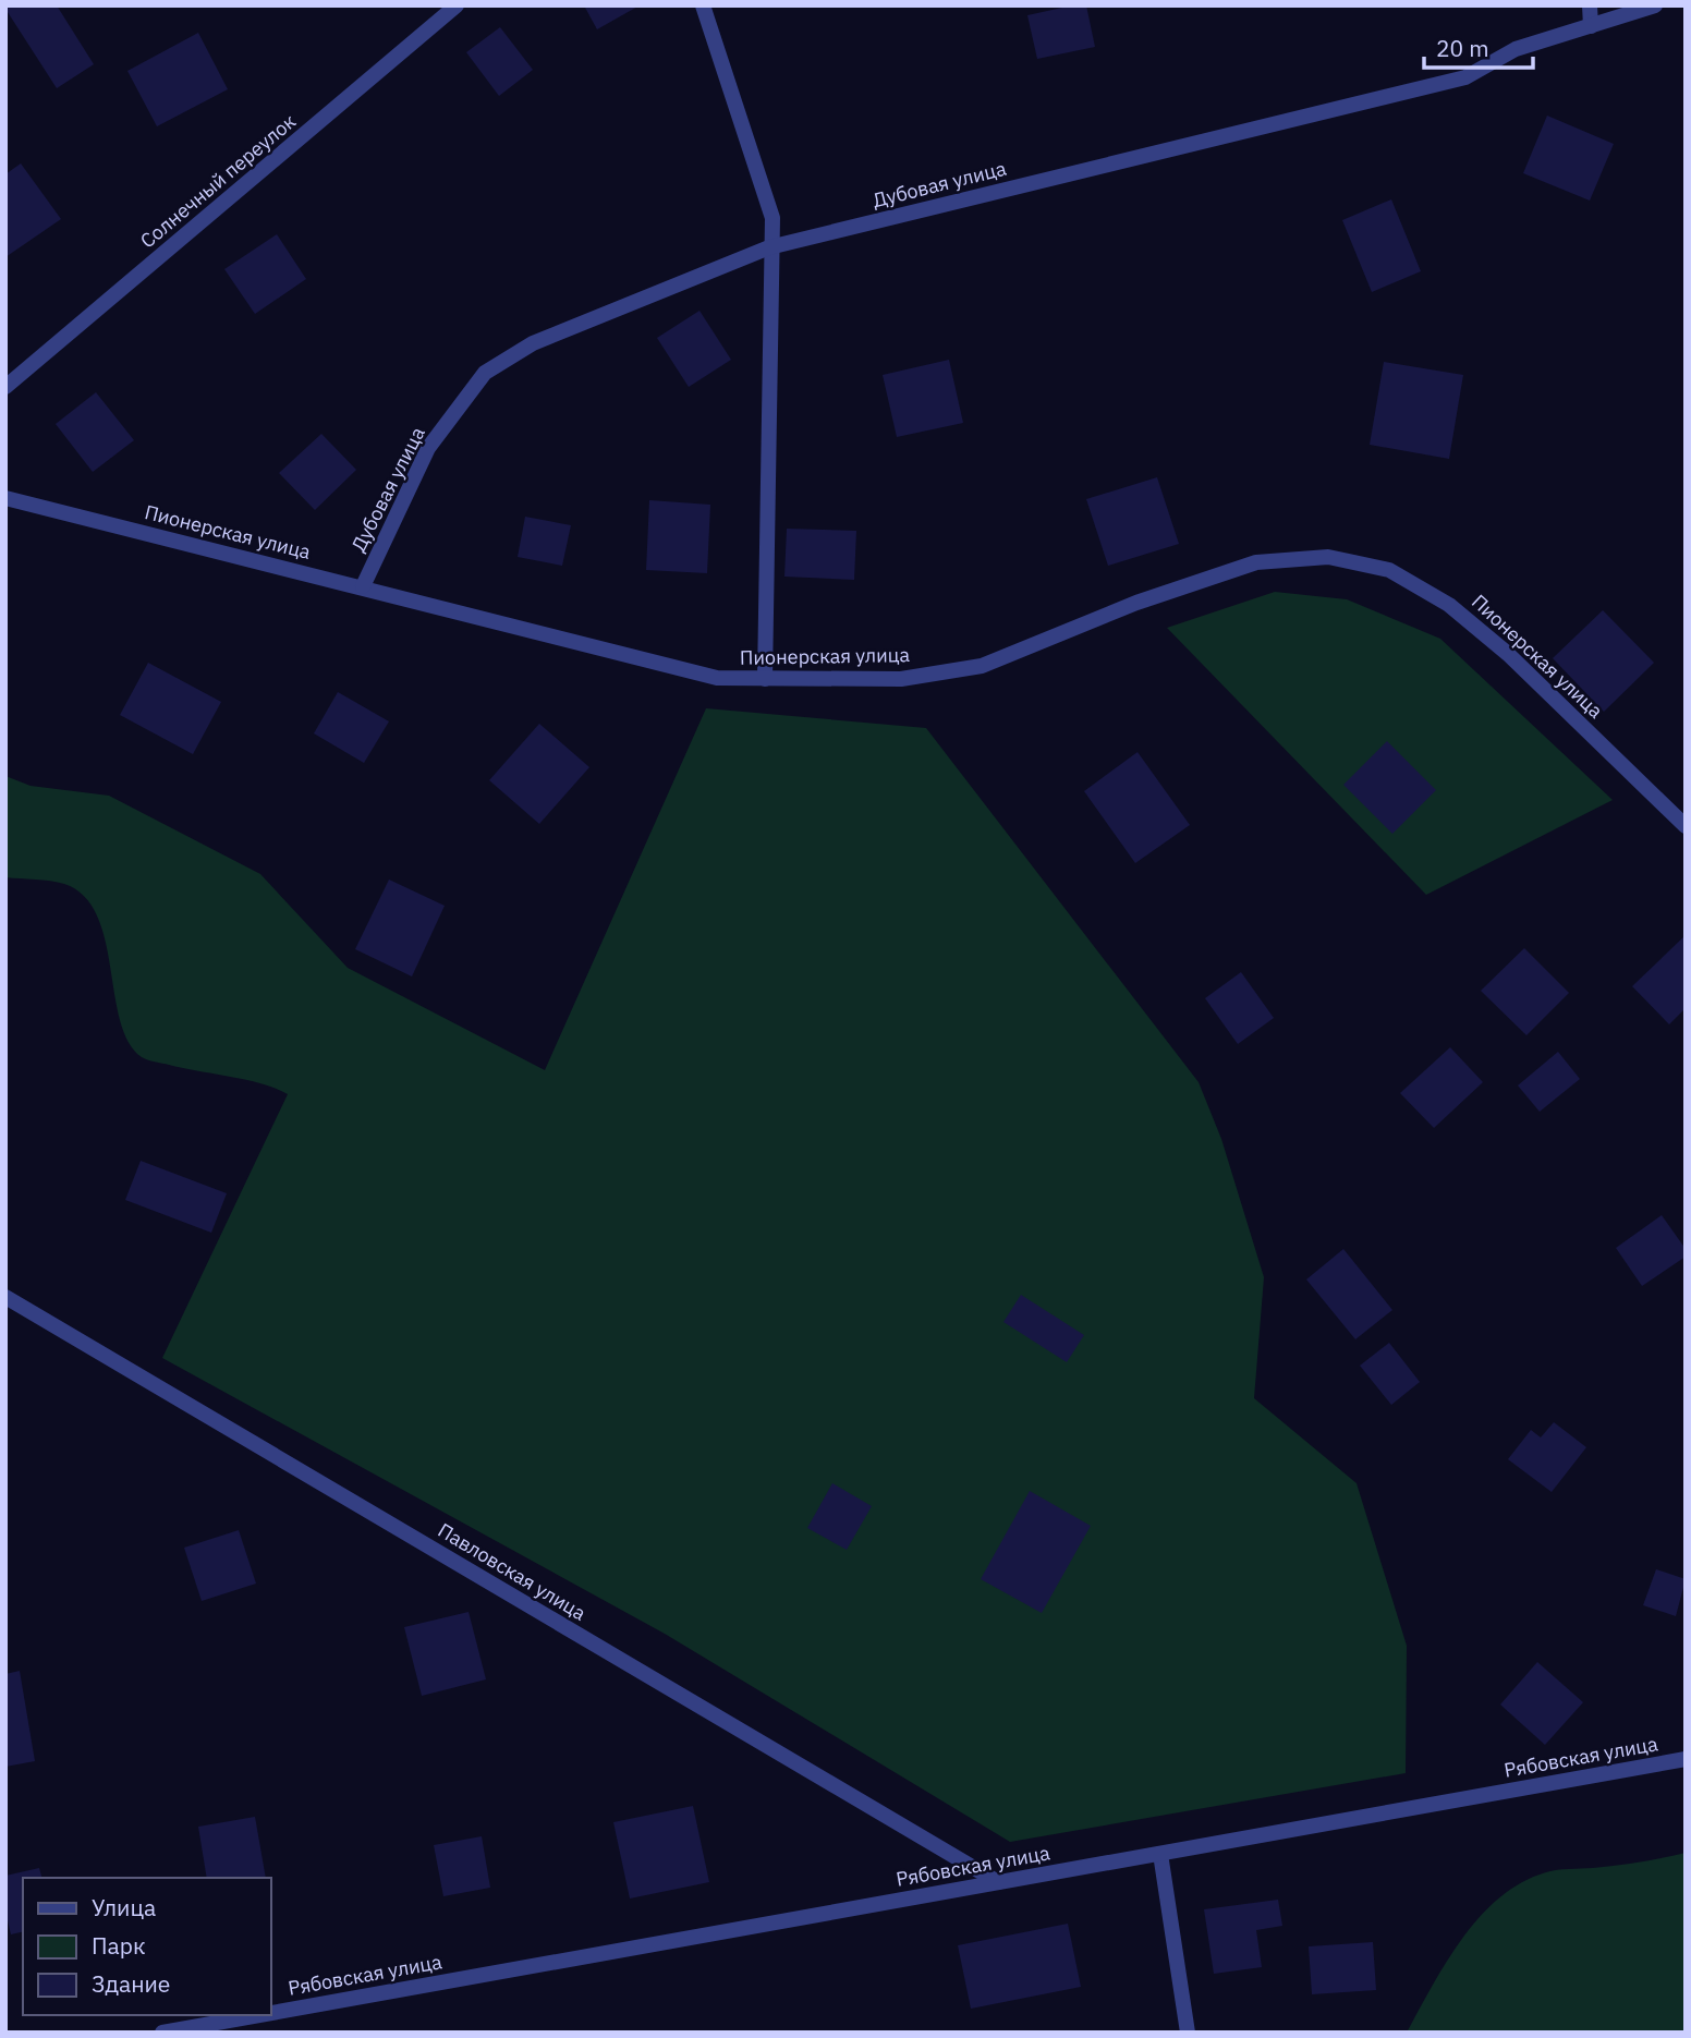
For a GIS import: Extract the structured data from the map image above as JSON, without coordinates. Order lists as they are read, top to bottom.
{
  "streets": {
    "street": [
      "Солнечный переулок",
      "Дубовая улица",
      "Пионерская улица",
      "Павловская улица",
      "Рябовская улица"
    ]
  },
  "crossings": [
    ["Дубовая улица", "Пионерская улица"],
    ["Павловская улица", "Рябовская улица"]
  ],
  "legend": ["Улица", "Парк", "Здание"],
  "scale_bar": "20 m"
}
